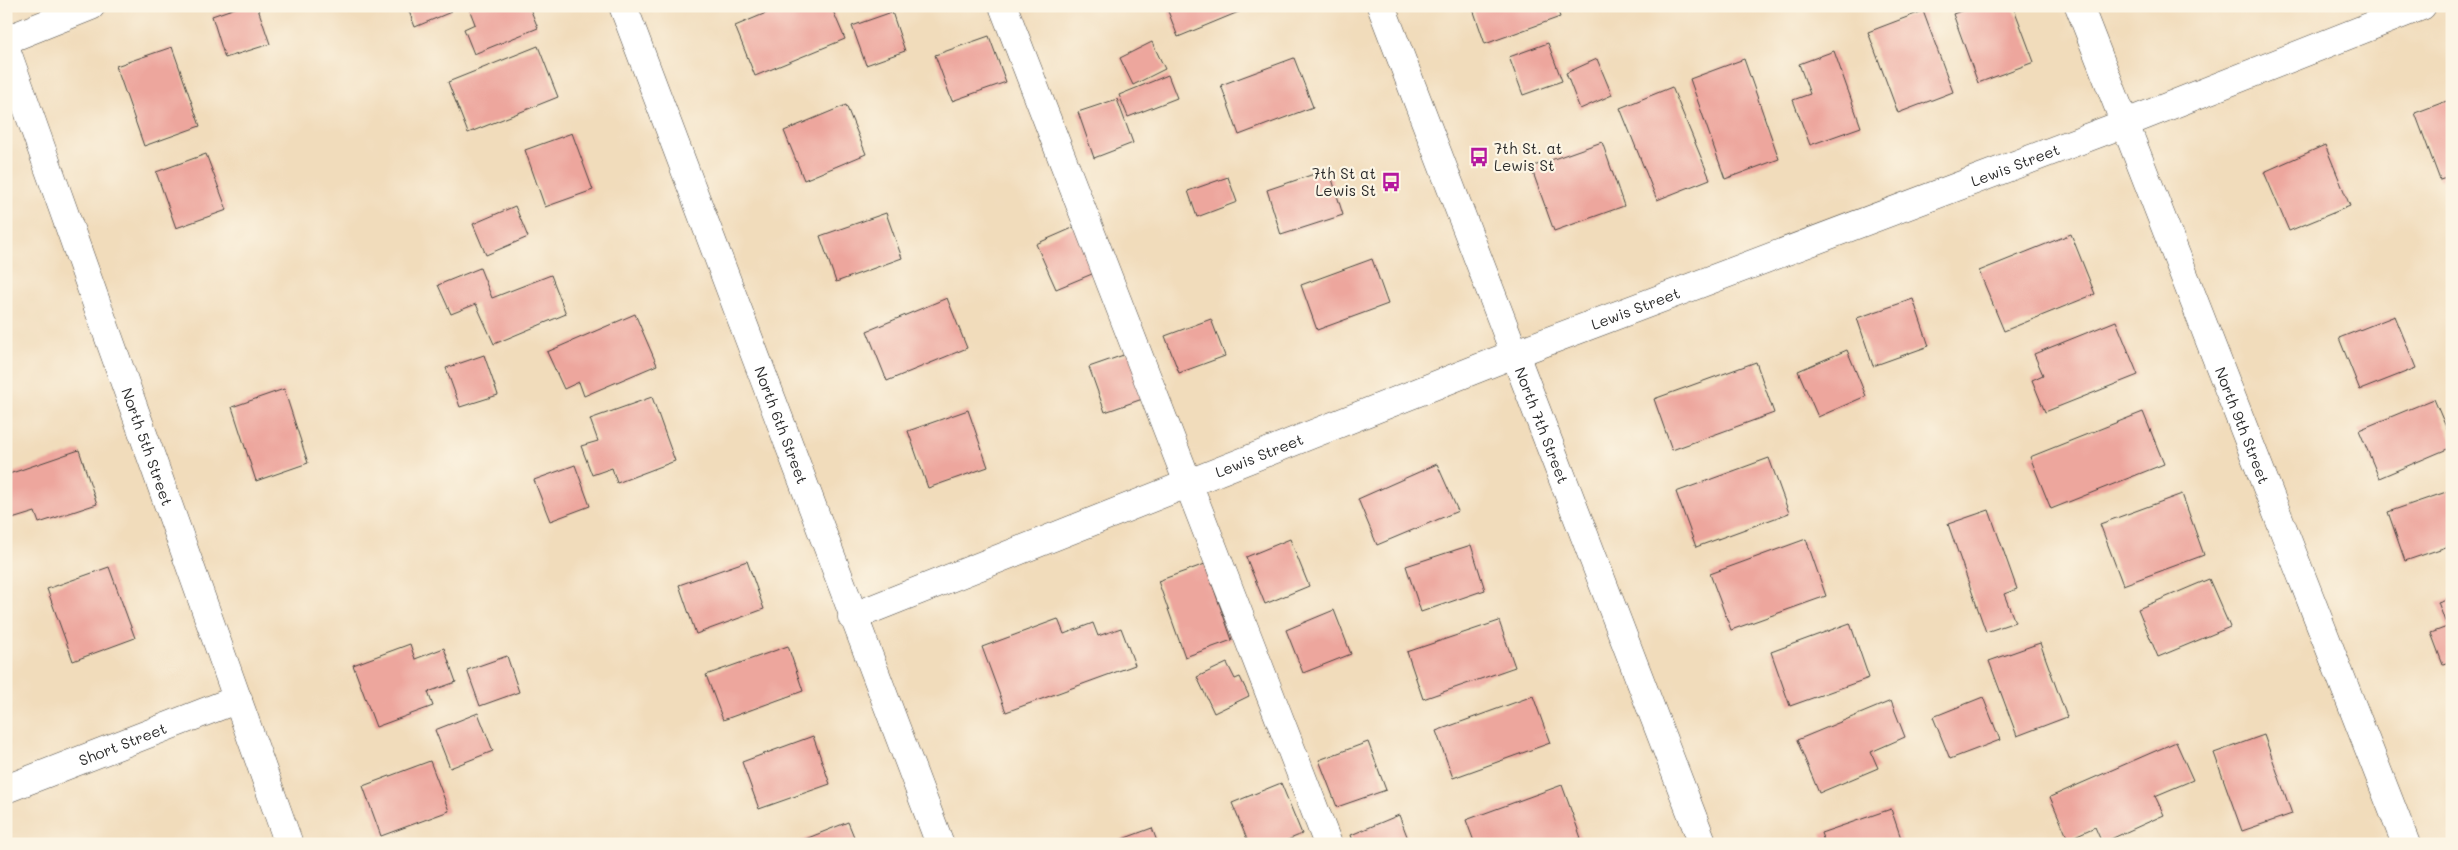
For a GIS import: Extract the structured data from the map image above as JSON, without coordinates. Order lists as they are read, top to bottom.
{
  "streets": {
    "street": [
      "Lewis Street",
      "North 6th Street",
      "North 7th Street",
      "North 9th Street",
      "North 5th Street",
      "Short Street"
    ]
  },
  "crossings": [
    ["Lewis Street", "North 6th Street"],
    ["Lewis Street", "North 7th Street"],
    ["Lewis Street", "North 9th Street"],
    ["North 5th Street", "Short Street"]
  ],
  "places": {
    "bus stop": ["7th St. at Lewis St", "7th St at Lewis St"]
  }
}
